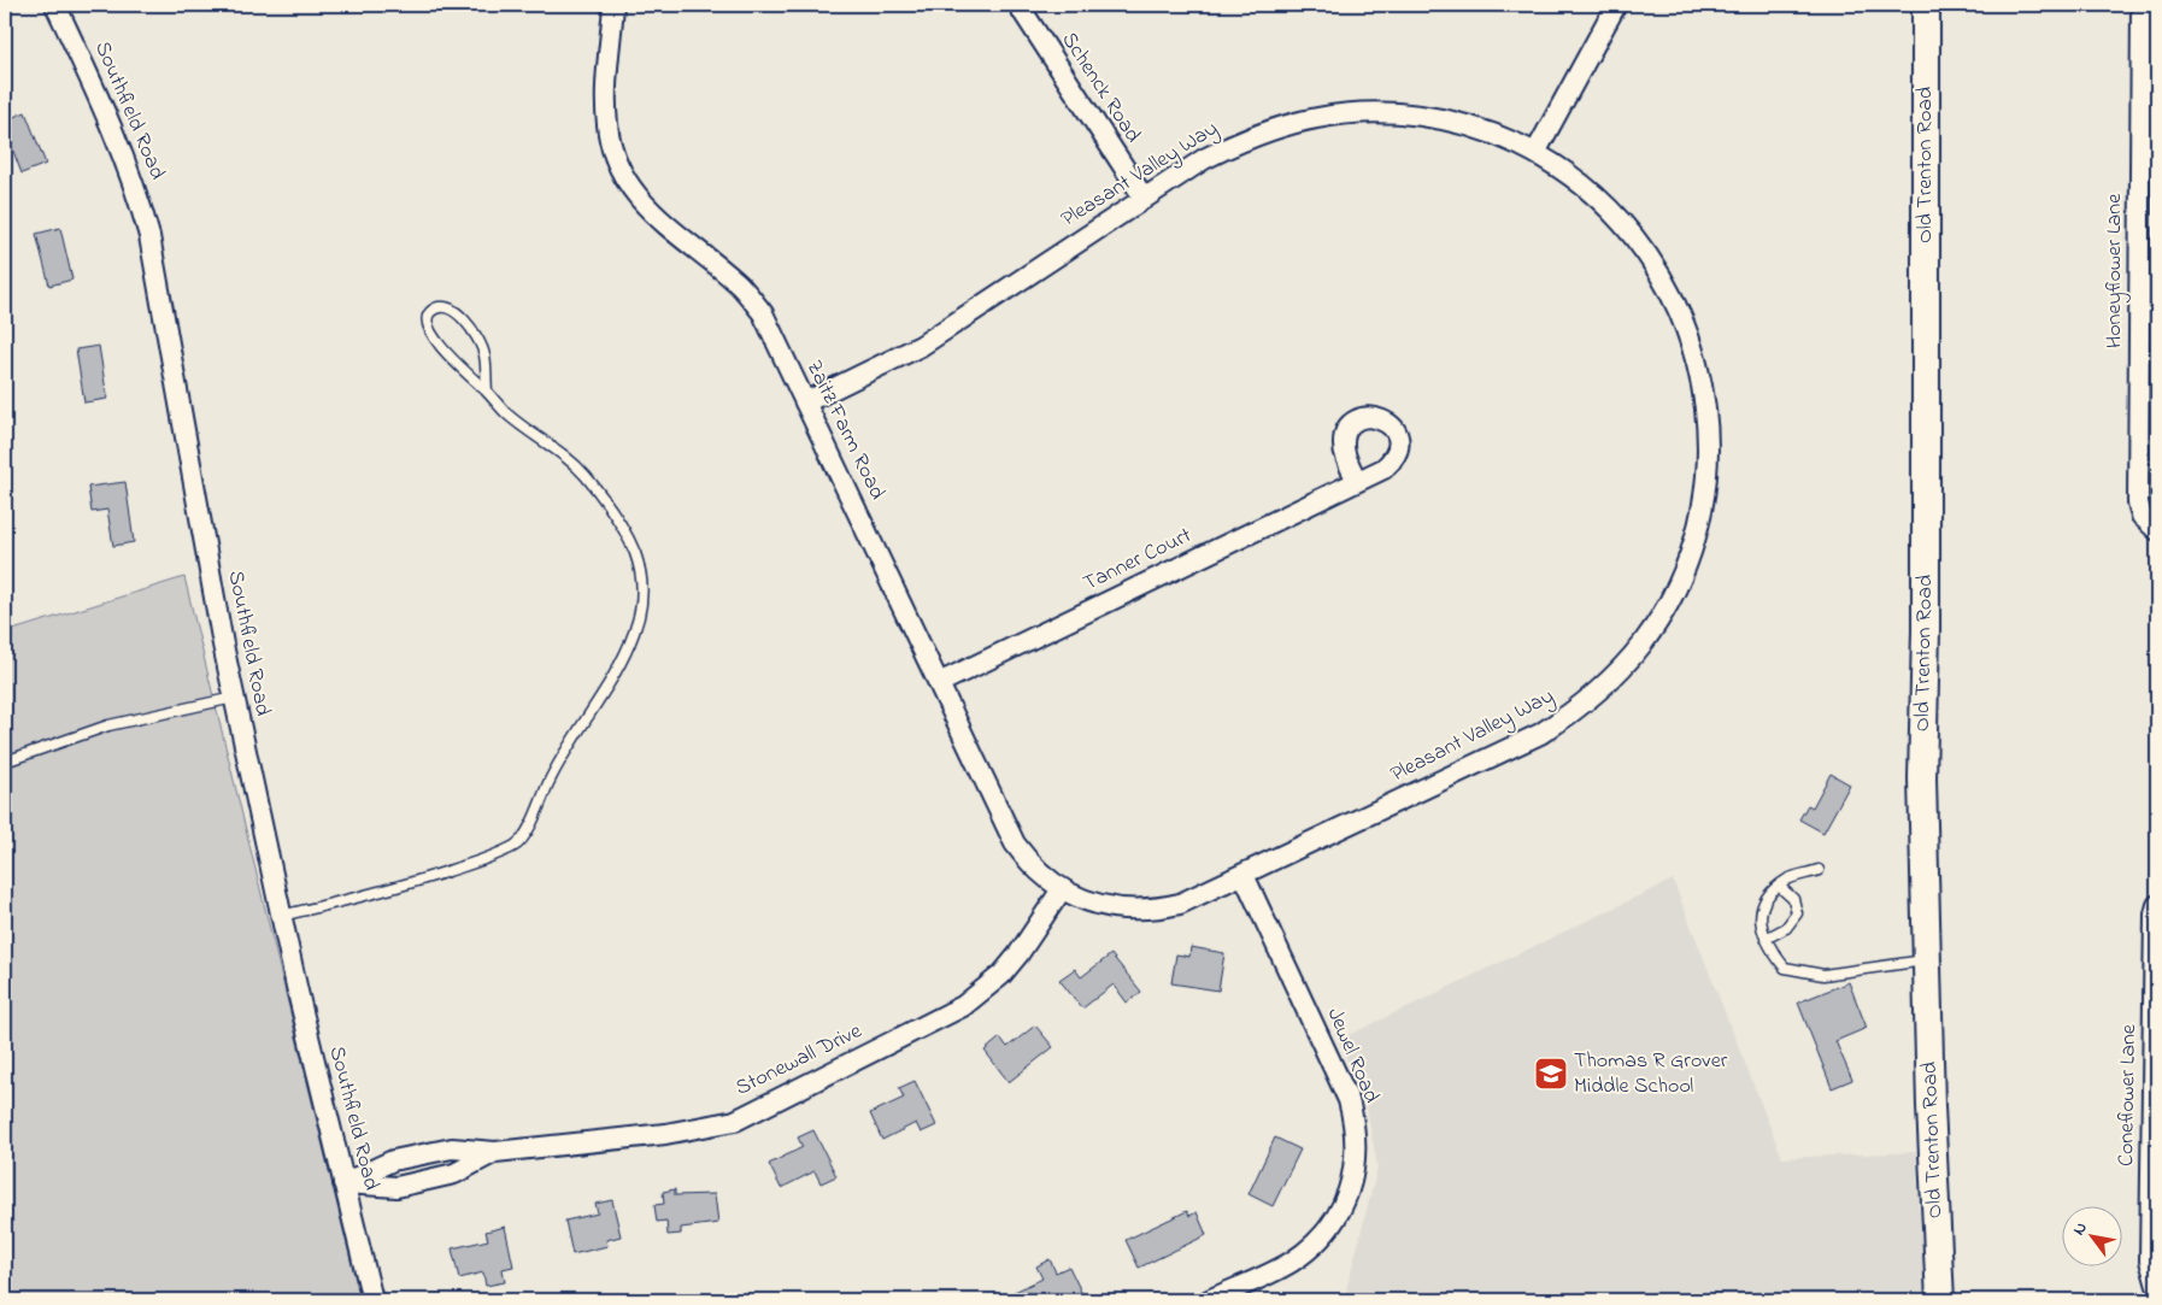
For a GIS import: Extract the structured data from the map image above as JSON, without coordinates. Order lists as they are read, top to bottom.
{
  "streets": {
    "main road": ["Old Trenton Road"],
    "street": [
      "Schenck Road",
      "Southfield Road",
      "Pleasant Valley Way",
      "Honeyflower Lane",
      "Zaitz Farm Road",
      "Tanner Court",
      "Jewel Road",
      "Stonewall Drive",
      "Coneflower Lane"
    ]
  },
  "crossings": [
    ["Schenck Road", "Pleasant Valley Way"],
    ["Southfield Road", "Stonewall Drive"],
    ["Pleasant Valley Way", "Zaitz Farm Road"],
    ["Pleasant Valley Way", "Jewel Road"],
    ["Pleasant Valley Way", "Stonewall Drive"],
    ["Zaitz Farm Road", "Tanner Court"],
    ["Zaitz Farm Road", "Stonewall Drive"]
  ],
  "places": {
    "school or university": ["Thomas R Grover Middle School"]
  },
  "north": "top left"
}
